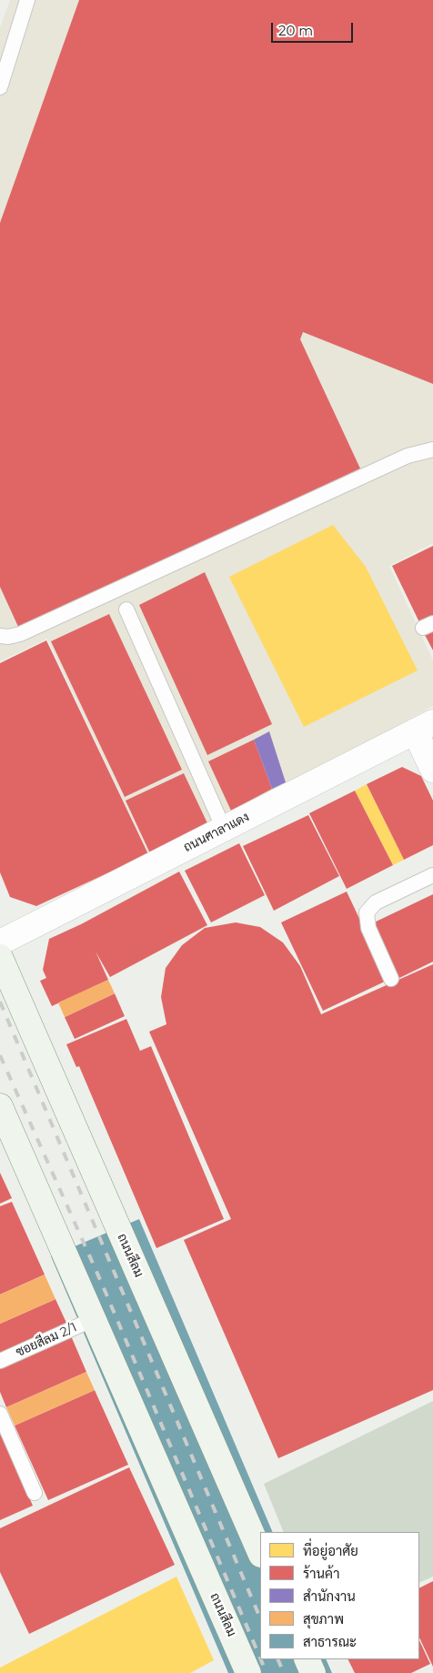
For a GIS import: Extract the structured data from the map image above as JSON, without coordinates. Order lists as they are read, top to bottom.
{
  "streets": {
    "main road": ["ถนนสีลม"],
    "street": ["ถนนศาลาแดง"],
    "lane": ["ซอยสีลม 2/1"]
  },
  "crossings": [
    ["ถนนสีลม", "ซอยสีลม 2/1"]
  ],
  "legend": [
    "ที่อยู่อาศัย",
    "ร้านค้า",
    "สำนักงาน",
    "สุขภาพ",
    "สาธารณะ"
  ],
  "scale_bar": "20 m"
}
